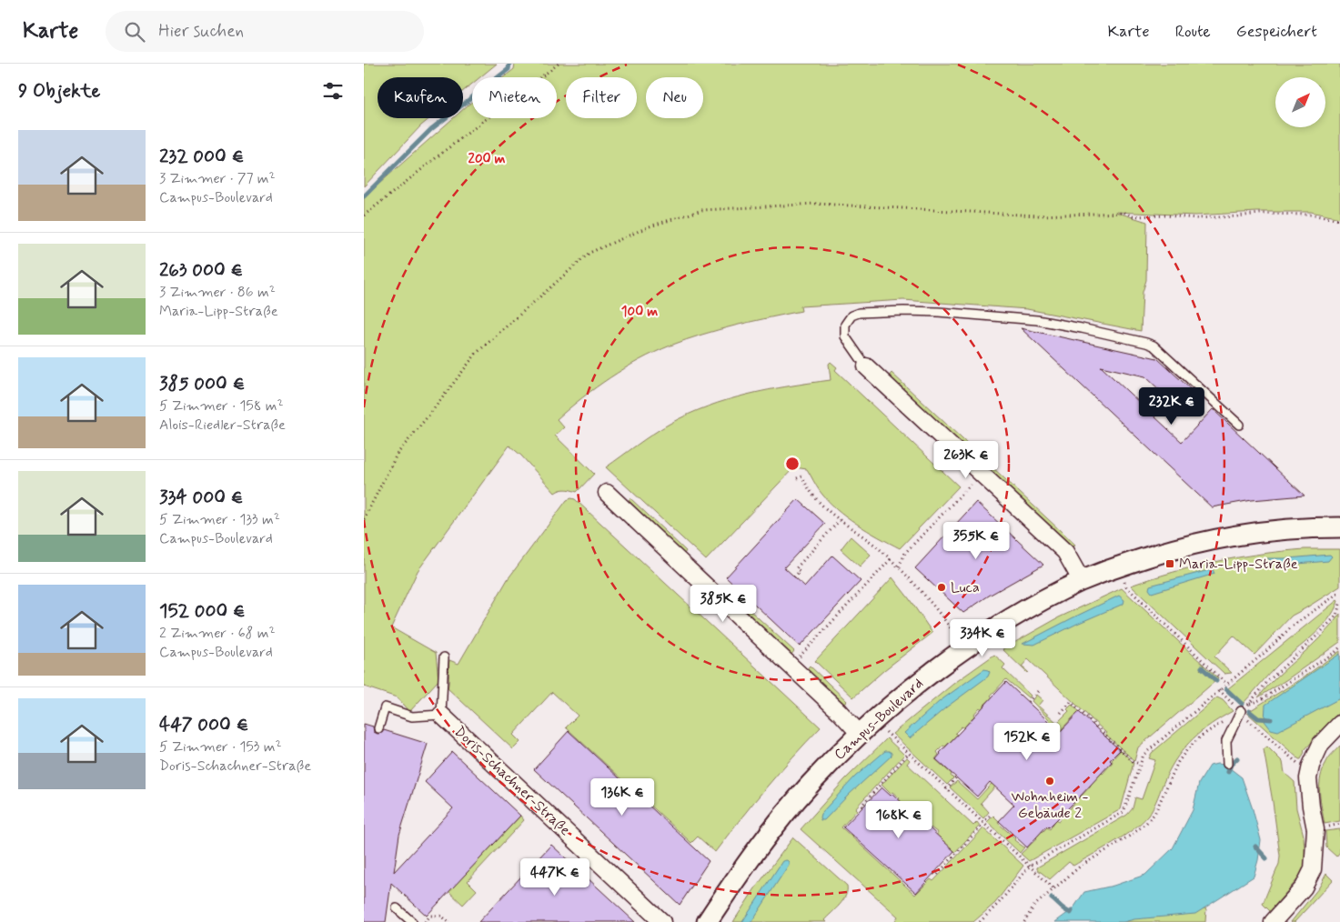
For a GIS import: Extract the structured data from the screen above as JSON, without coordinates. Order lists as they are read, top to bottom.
{
  "streets": {
    "street": ["Campus-Boulevard", "Doris-Schachner-Straße"]
  },
  "places": {
    "transit": ["Maria-Lipp-Straße"],
    "other": ["Luca", "Wohnheim - Gebäude 2"]
  },
  "north": "top right",
  "page": {
    "header": "Karte",
    "search": "Hier suchen",
    "nav": ["Karte", "Route", "Gespeichert"],
    "heading": "9 Objekte",
    "chip": [
      "Kaufen",
      "Mieten",
      "Filter",
      "Neu"
    ],
    "list": [
      {
        "name": "232 000 €",
        "note": "3 Zimmer · 77 m² · Campus-Boulevard"
      },
      {
        "name": "263 000 €",
        "note": "3 Zimmer · 86 m² · Maria-Lipp-Straße"
      },
      {
        "name": "385 000 €",
        "note": "5 Zimmer · 158 m² · Alois-Riedler-Straße"
      },
      {
        "name": "334 000 €",
        "note": "5 Zimmer · 133 m² · Campus-Boulevard"
      },
      {
        "name": "152 000 €",
        "note": "2 Zimmer · 68 m² · Campus-Boulevard"
      },
      {
        "name": "447 000 €",
        "note": "5 Zimmer · 153 m² · Doris-Schachner-Straße"
      }
    ],
    "price": [
      "232K €",
      "263K €",
      "355K €",
      "385K €",
      "334K €",
      "152K €",
      "136K €",
      "168K €",
      "447K €"
    ]
  },
  "rings": ["200 m", "100 m"]
}
